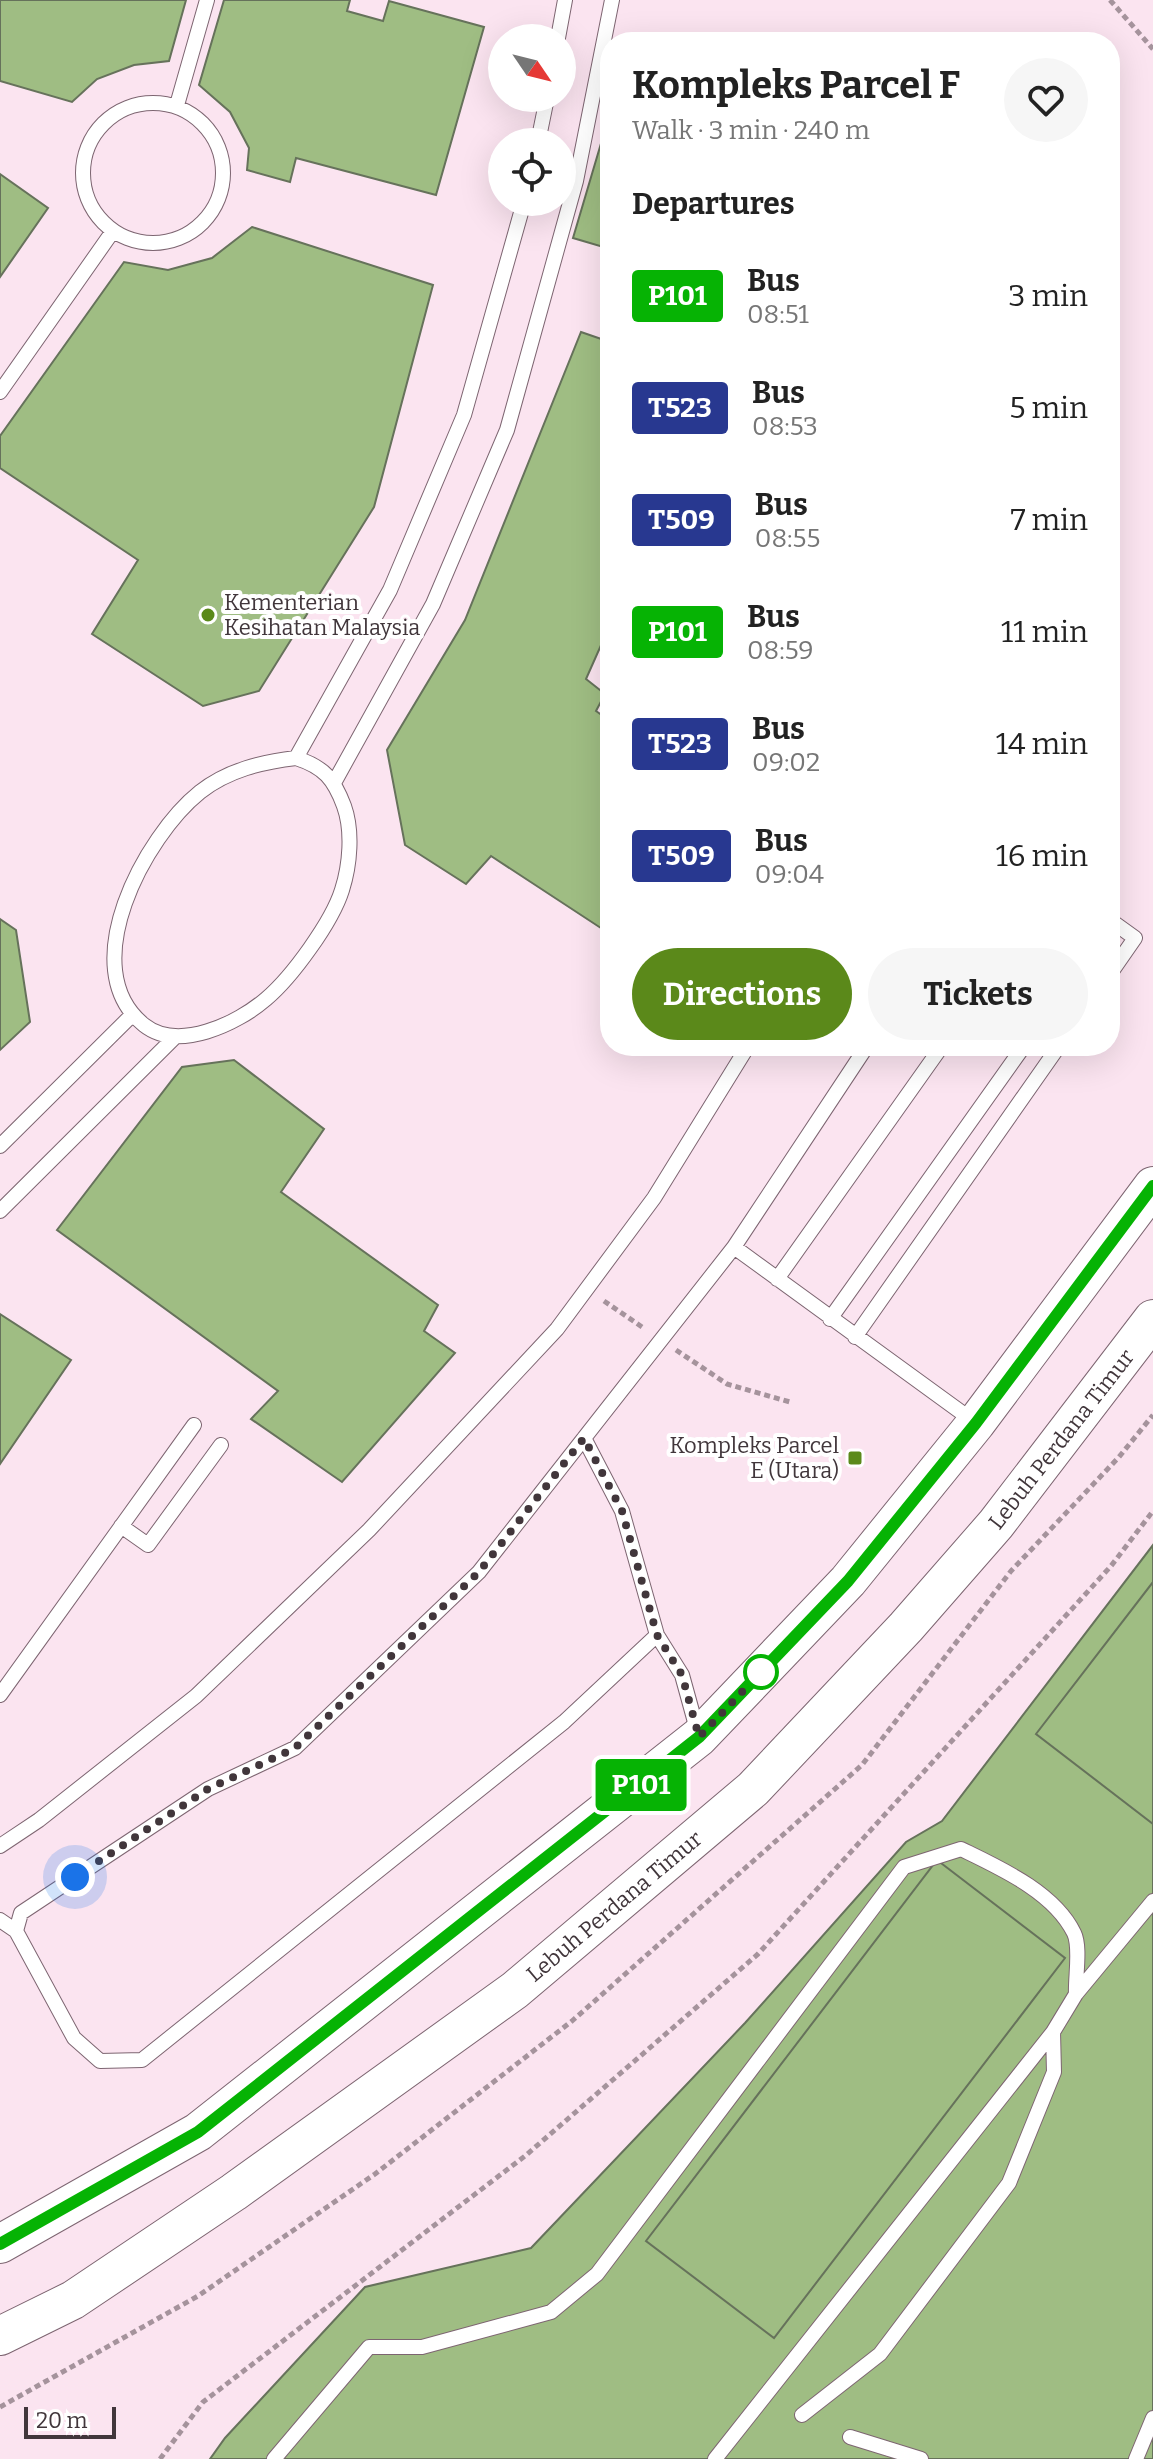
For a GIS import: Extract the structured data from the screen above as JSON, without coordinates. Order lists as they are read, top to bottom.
{
  "streets": {
    "main road": ["Lebuh Perdana Timur"]
  },
  "places": {
    "other": ["Kementerian Kesihatan Malaysia"],
    "transit": ["Kompleks Parcel E (Utara)"]
  },
  "lines": ["bus line P101"],
  "scale_bar": "20 m",
  "north": "bottom right",
  "page": {
    "on_map": "P101",
    "heading": [
      ["Kompleks Parcel F", "Walk · 3 min · 240 m"],
      "Departures"
    ],
    "list": [
      {
        "mark": "P101",
        "name": "Bus",
        "note": "08:51",
        "value": "3 min"
      },
      {
        "mark": "T523",
        "name": "Bus",
        "note": "08:53",
        "value": "5 min"
      },
      {
        "mark": "T509",
        "name": "Bus",
        "note": "08:55",
        "value": "7 min"
      },
      {
        "mark": "P101",
        "name": "Bus",
        "note": "08:59",
        "value": "11 min"
      },
      {
        "mark": "T523",
        "name": "Bus",
        "note": "09:02",
        "value": "14 min"
      },
      {
        "mark": "T509",
        "name": "Bus",
        "note": "09:04",
        "value": "16 min"
      }
    ],
    "buttons": ["Directions", "Tickets"],
    "scale": "20 m"
  }
}
